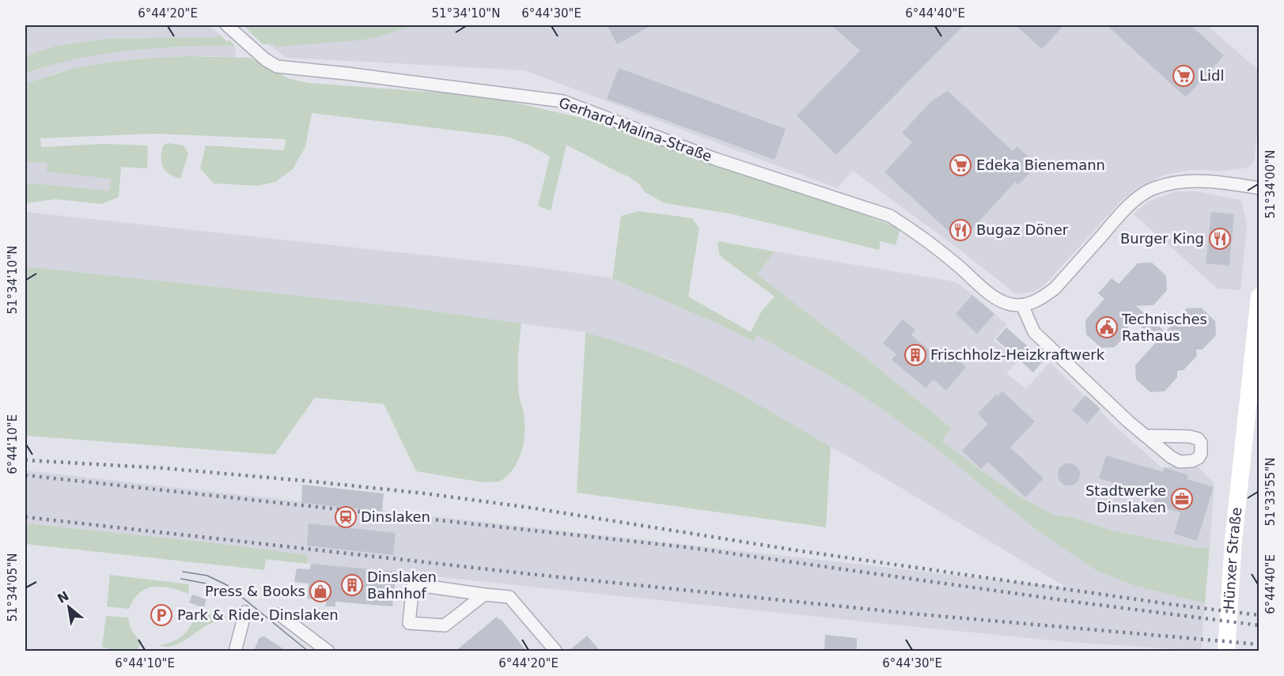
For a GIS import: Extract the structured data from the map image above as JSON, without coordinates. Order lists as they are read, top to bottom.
{
  "streets": {
    "main road": ["Hünxer Straße"],
    "street": ["Gerhard-Malina-Straße"]
  },
  "places": {
    "supermarket": ["Lidl", "Edeka Bienemann"],
    "restaurant": ["Bugaz Döner", "Burger King"],
    "public building": ["Technisches Rathaus"],
    "building": ["Frischholz-Heizkraftwerk", "Dinslaken Bahnhof"],
    "office": ["Stadtwerke Dinslaken"],
    "station": ["Dinslaken"],
    "shop": ["Press & Books"],
    "parking": ["Park & Ride, Dinslaken"]
  },
  "north": "top left",
  "coordinates": [
    "6°44'20\"E",
    "51°34'10\"N",
    "6°44'30\"E",
    "6°44'40\"E",
    "51°34'00\"N",
    "6°44'10\"E",
    "51°33'55\"N",
    "51°34'05\"N"
  ]
}
